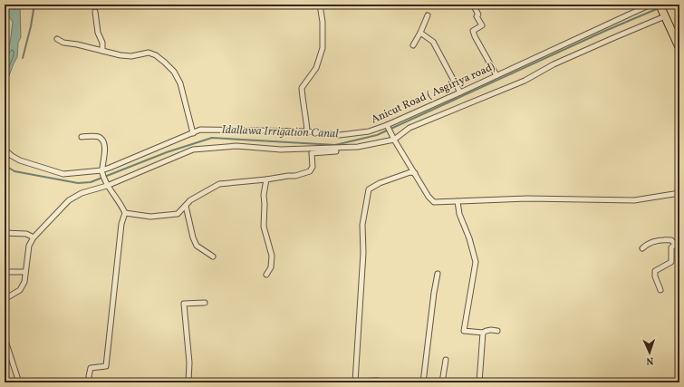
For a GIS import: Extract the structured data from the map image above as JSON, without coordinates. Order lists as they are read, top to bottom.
{
  "streets": {
    "street": ["Anicut Road ( Asgiriya road)"]
  },
  "water": ["Idallawa Irrigation Canal"],
  "north": "bottom"
}
